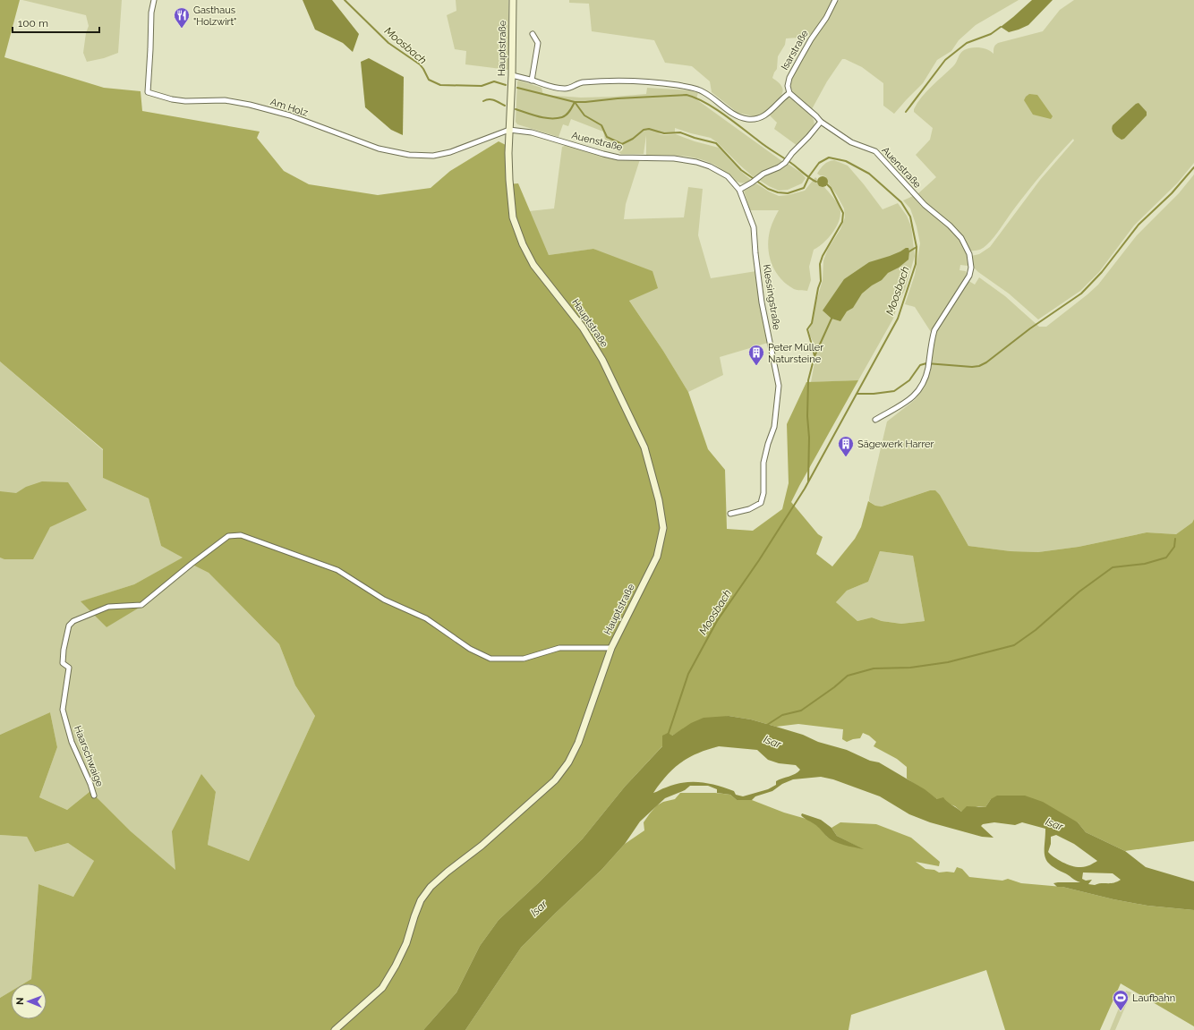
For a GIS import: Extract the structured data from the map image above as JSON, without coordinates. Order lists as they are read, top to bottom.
{
  "streets": {
    "main road": ["Hauptstraße"],
    "street": [
      "Isarstraße",
      "Am Holz",
      "Auenstraße",
      "Klessingstraße",
      "Haarschwaige"
    ]
  },
  "crossings": [
    ["Hauptstraße", "Am Holz"],
    ["Hauptstraße", "Auenstraße"],
    ["Hauptstraße", "Haarschwaige"],
    ["Am Holz", "Auenstraße"],
    ["Auenstraße", "Klessingstraße"]
  ],
  "water": ["Moosbach", "Isar"],
  "places": {
    "restaurant": ["Gasthaus \"Holzwirt\""],
    "building": ["Peter Müller Natursteine", "Sägewerk Harrer"],
    "sports": ["Laufbahn"]
  },
  "scale_bar": "100 m",
  "north": "left"
}
